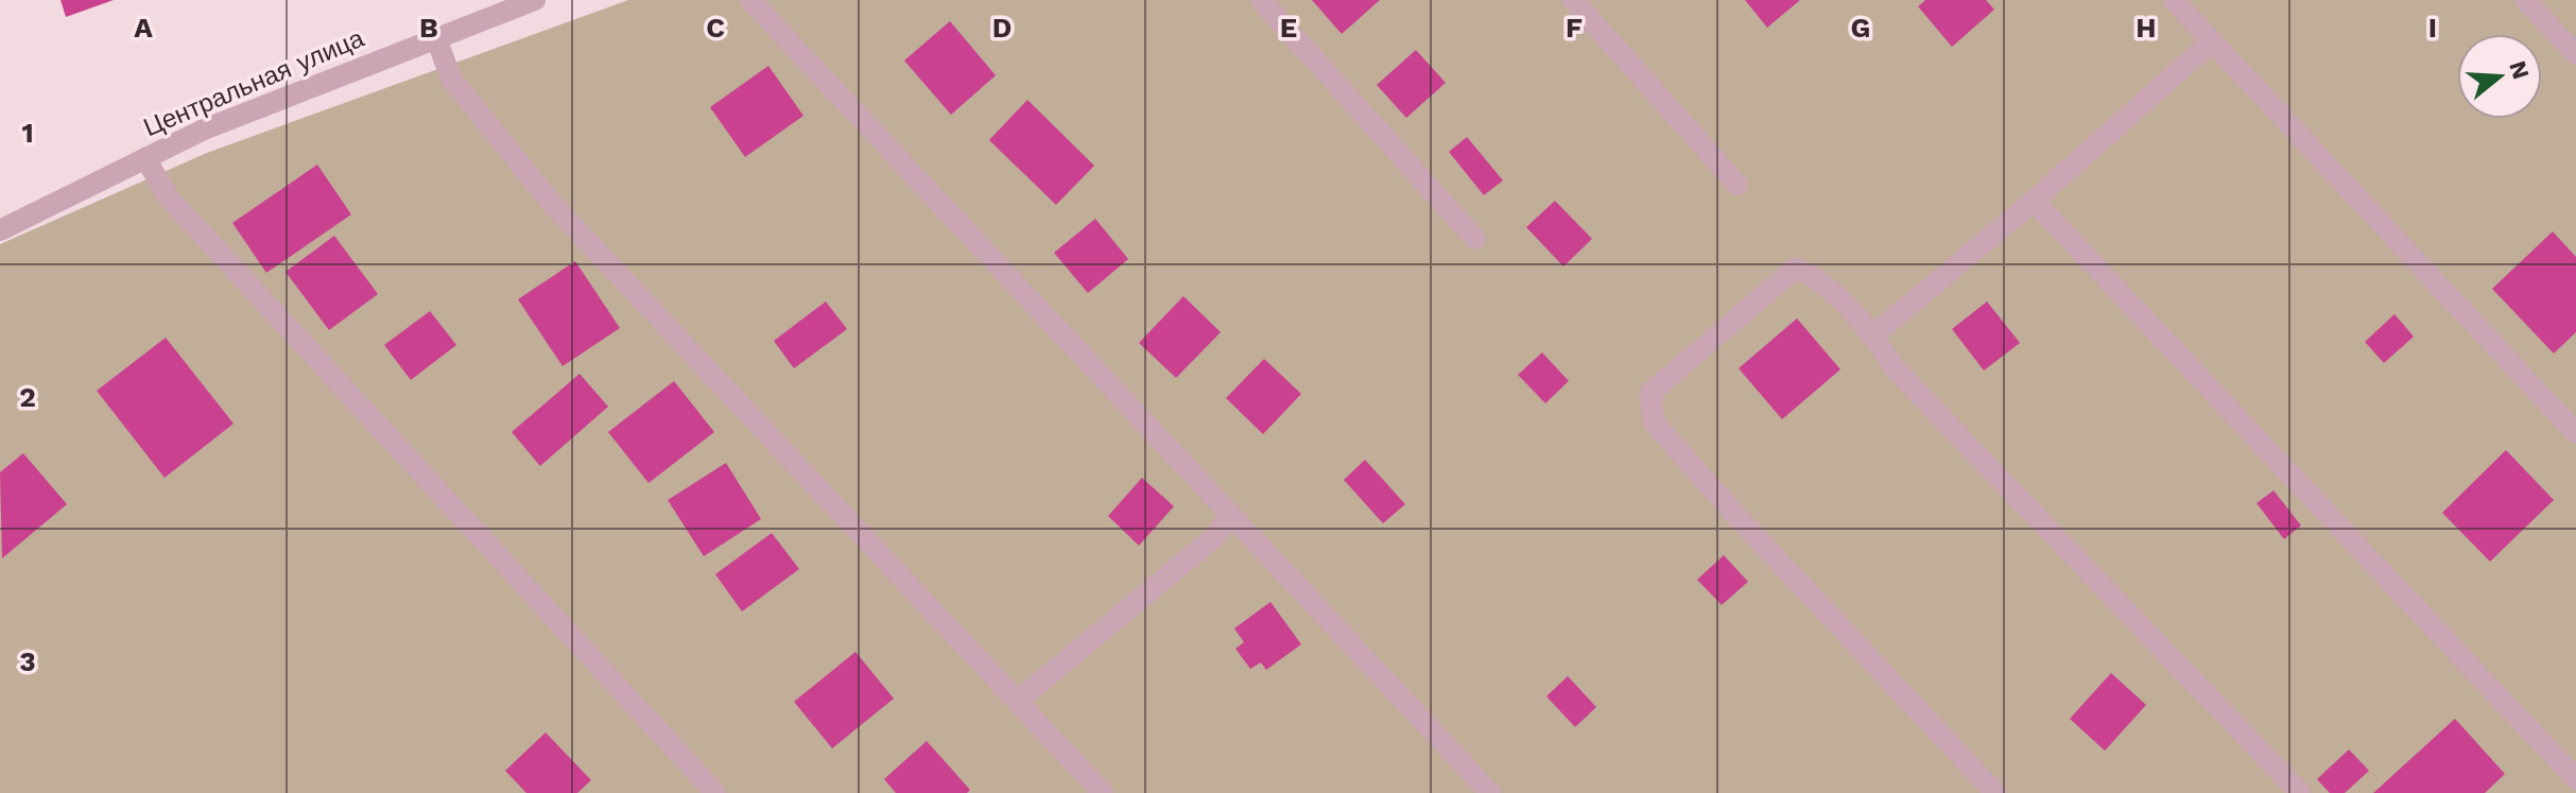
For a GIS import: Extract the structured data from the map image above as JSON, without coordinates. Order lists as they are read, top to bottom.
{
  "streets": {
    "street": ["Центральная улица"]
  },
  "north": "right",
  "grid": {
    "columns": [
      "A",
      "B",
      "C",
      "D",
      "E",
      "F",
      "G",
      "H",
      "I"
    ],
    "rows": ["1", "2", "3"]
  }
}
